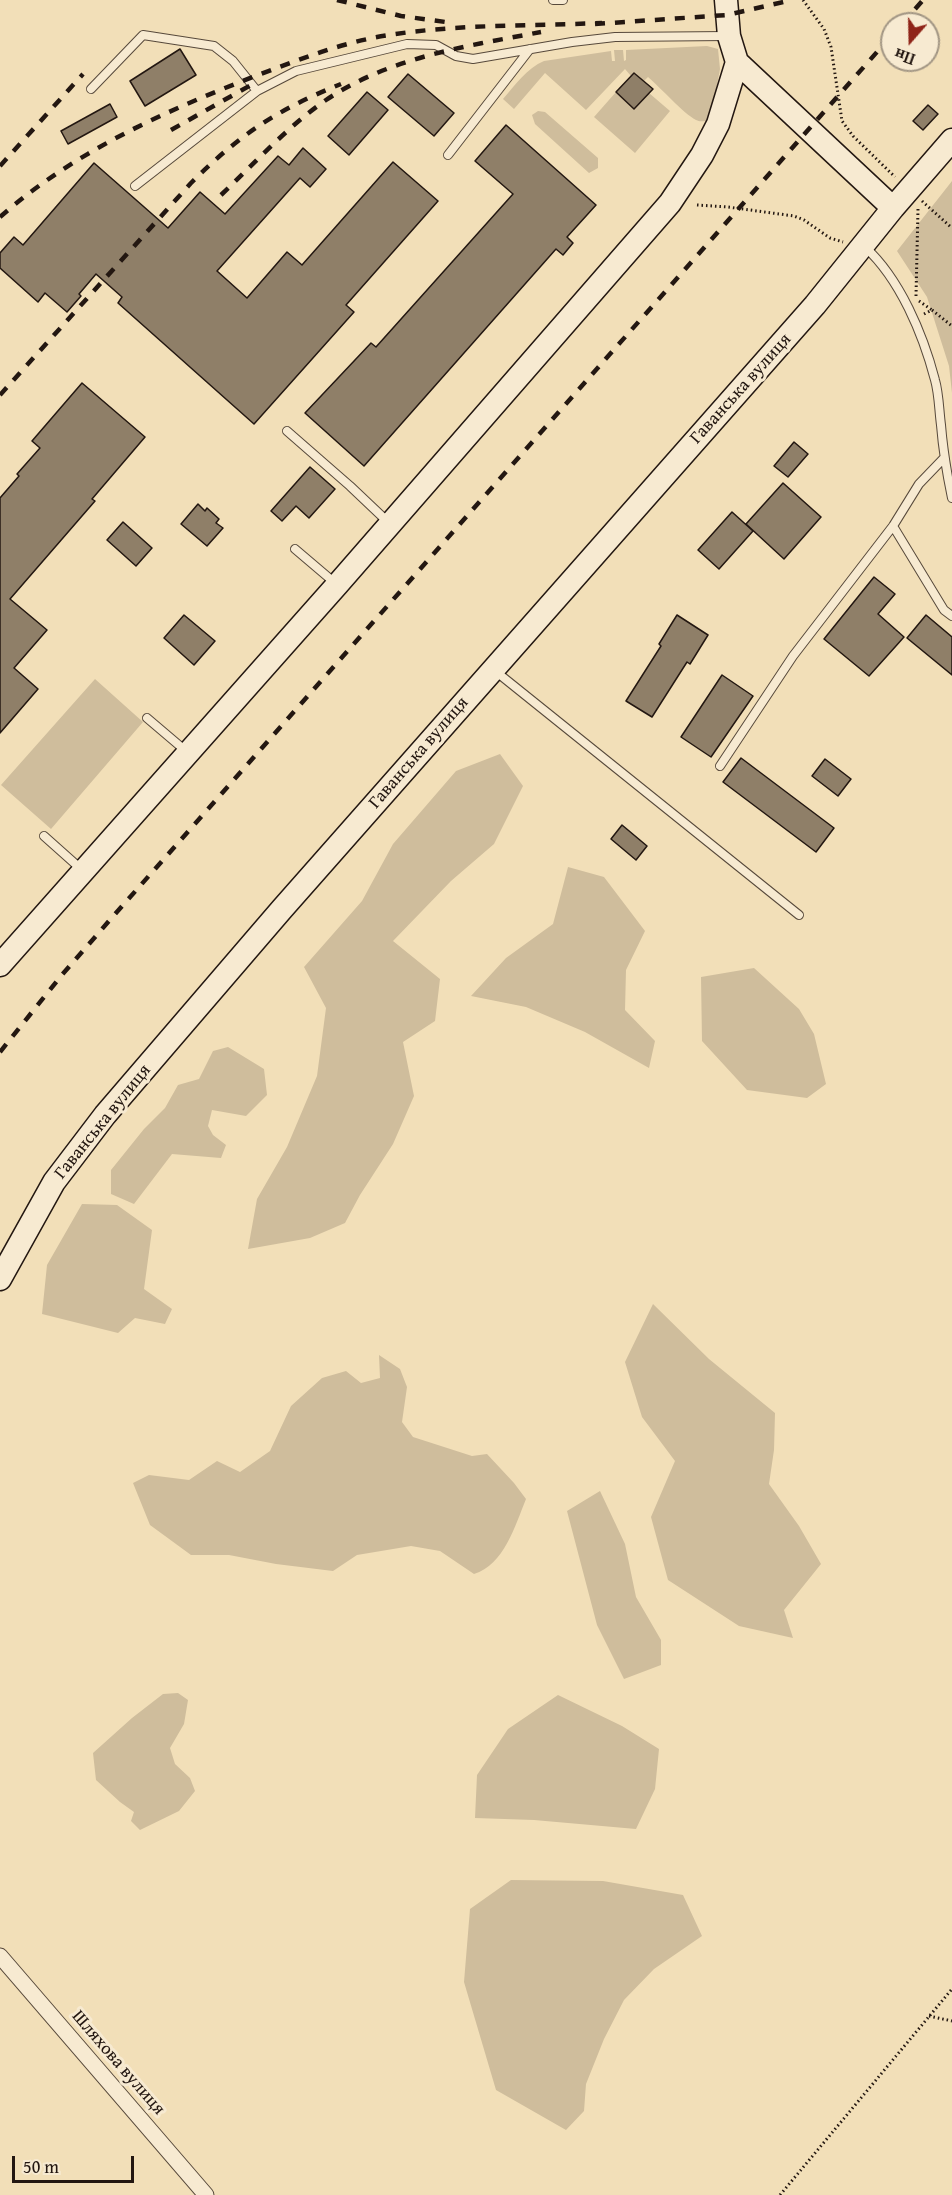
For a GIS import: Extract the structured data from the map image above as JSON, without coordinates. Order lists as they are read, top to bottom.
{
  "streets": {
    "street": ["Гаванська вулиця", "Шляхова вулиця"]
  },
  "scale_bar": "50 m",
  "north": "bottom"
}
